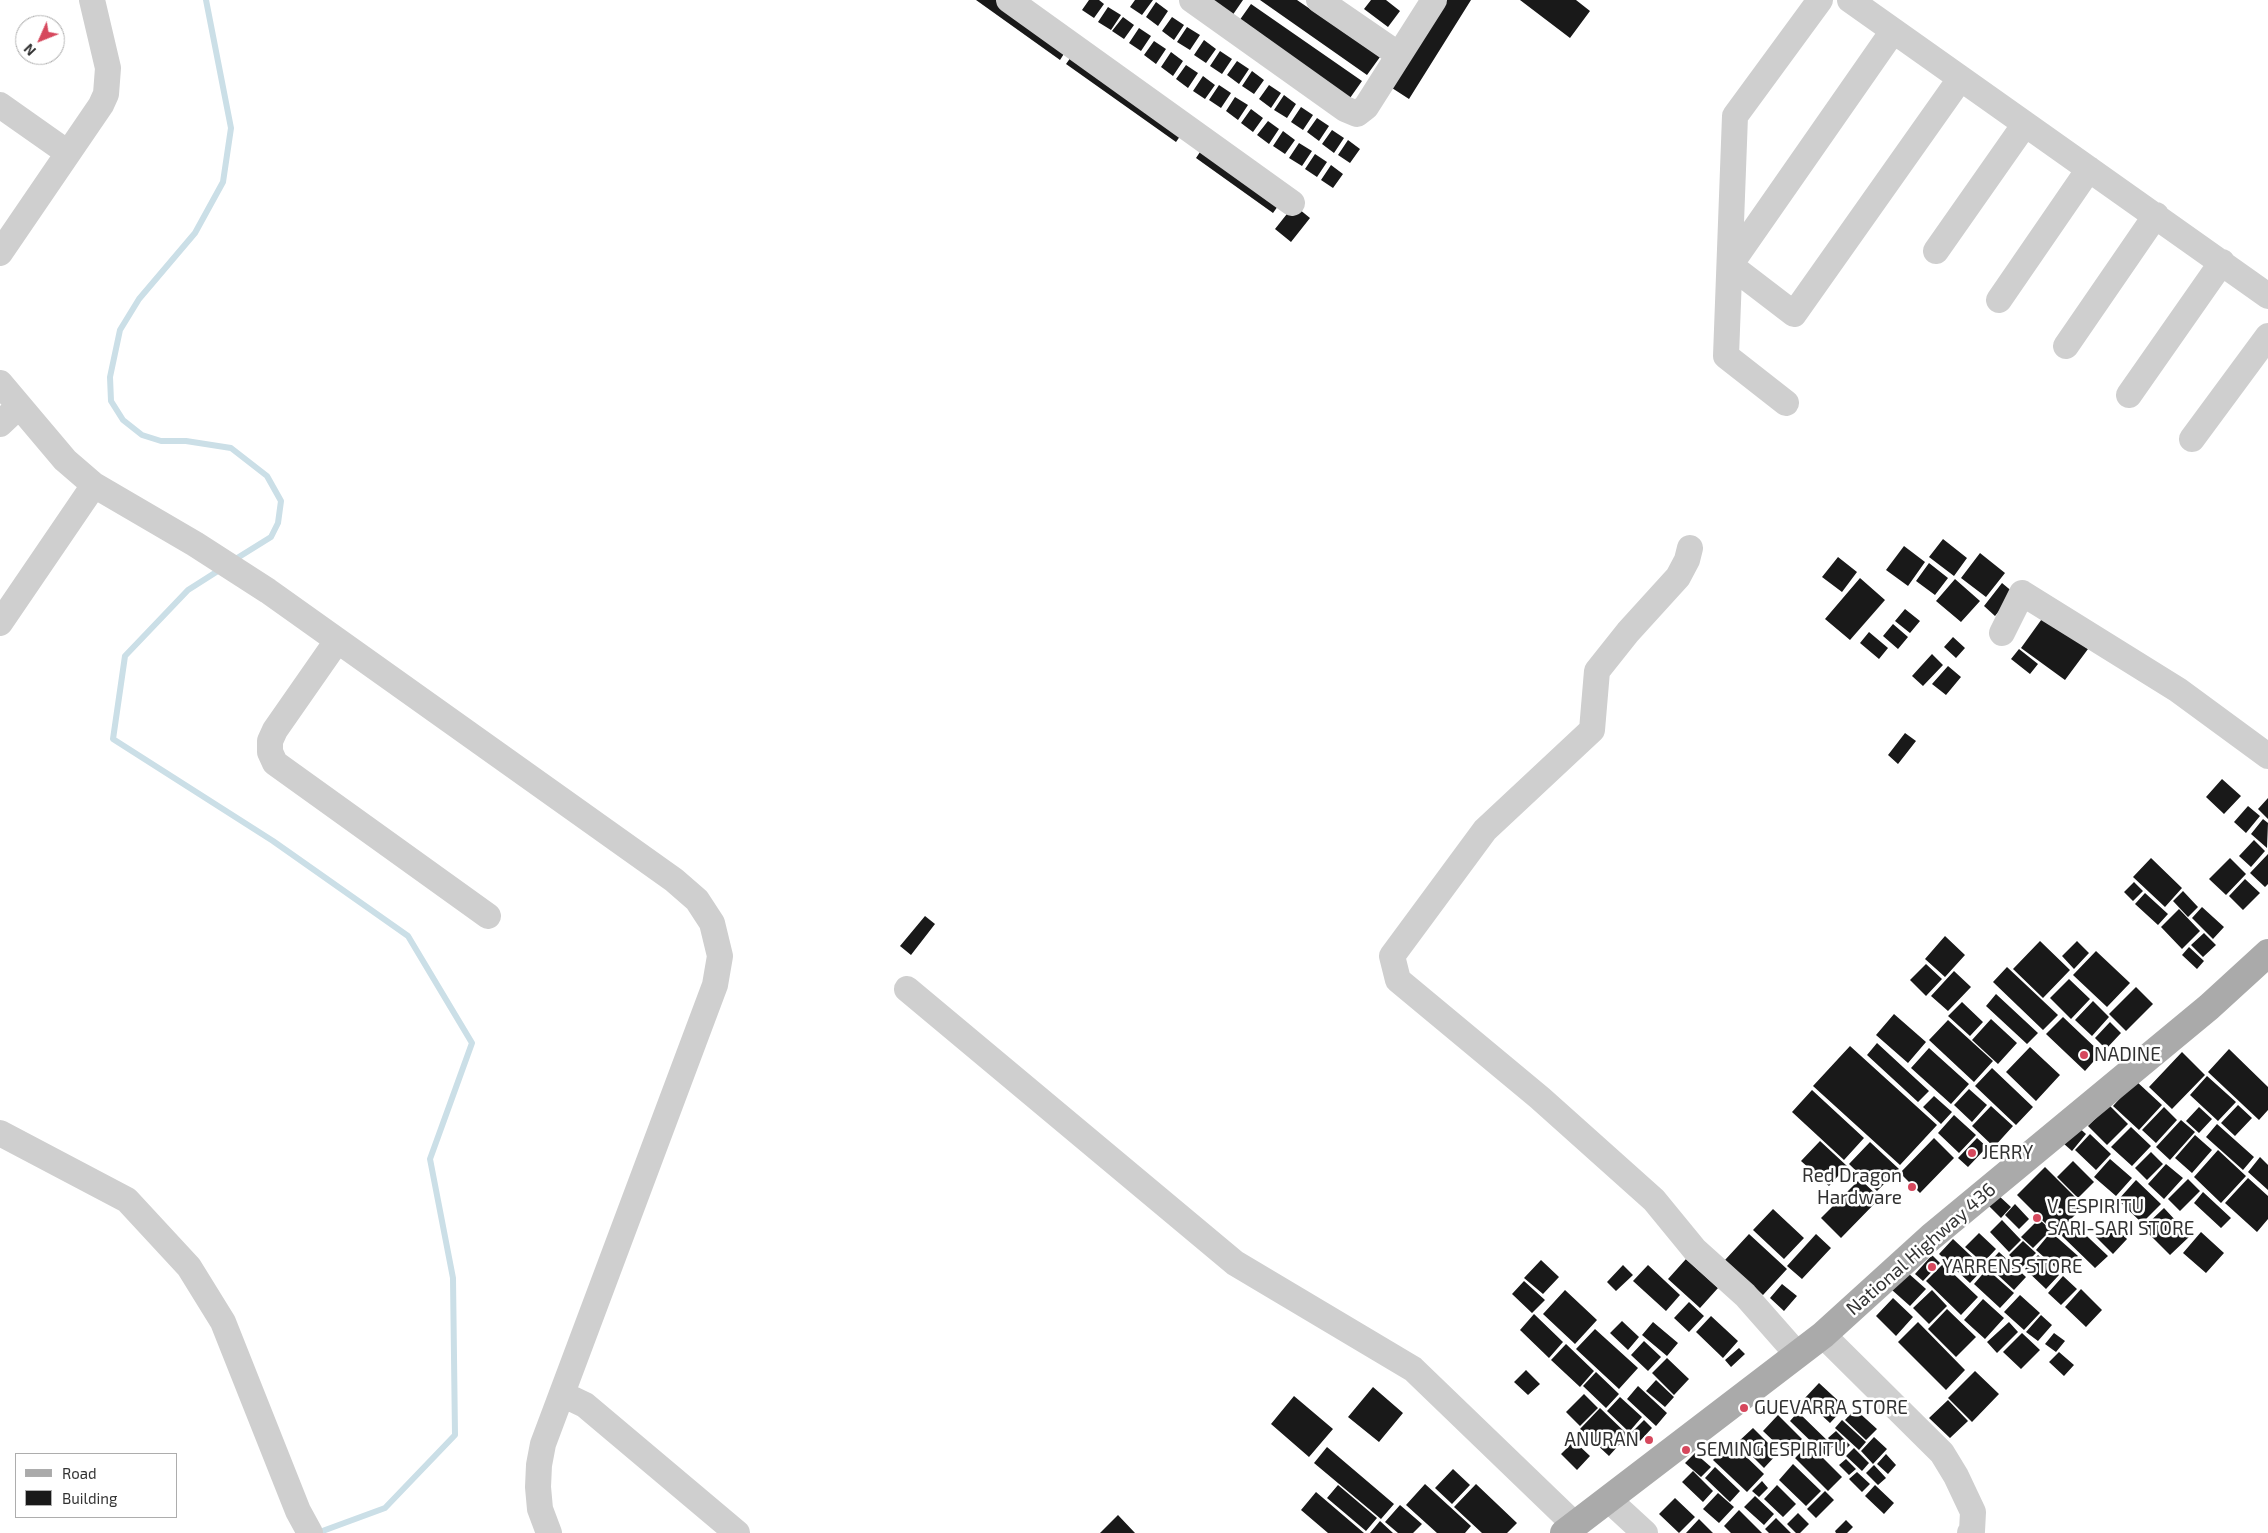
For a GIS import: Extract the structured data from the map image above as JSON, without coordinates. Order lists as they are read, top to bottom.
{
  "streets": {
    "main road": ["National Highway 436"]
  },
  "places": [
    "NADINE",
    "JERRY",
    "Red Dragon Hardware",
    "V. ESPIRITU SARI-SARI STORE",
    "YARRENS STORE",
    "GUEVARRA STORE",
    "ANURAN",
    "SEMING ESPIRITU"
  ],
  "legend": ["Road", "Building"],
  "north": "bottom left"
}
